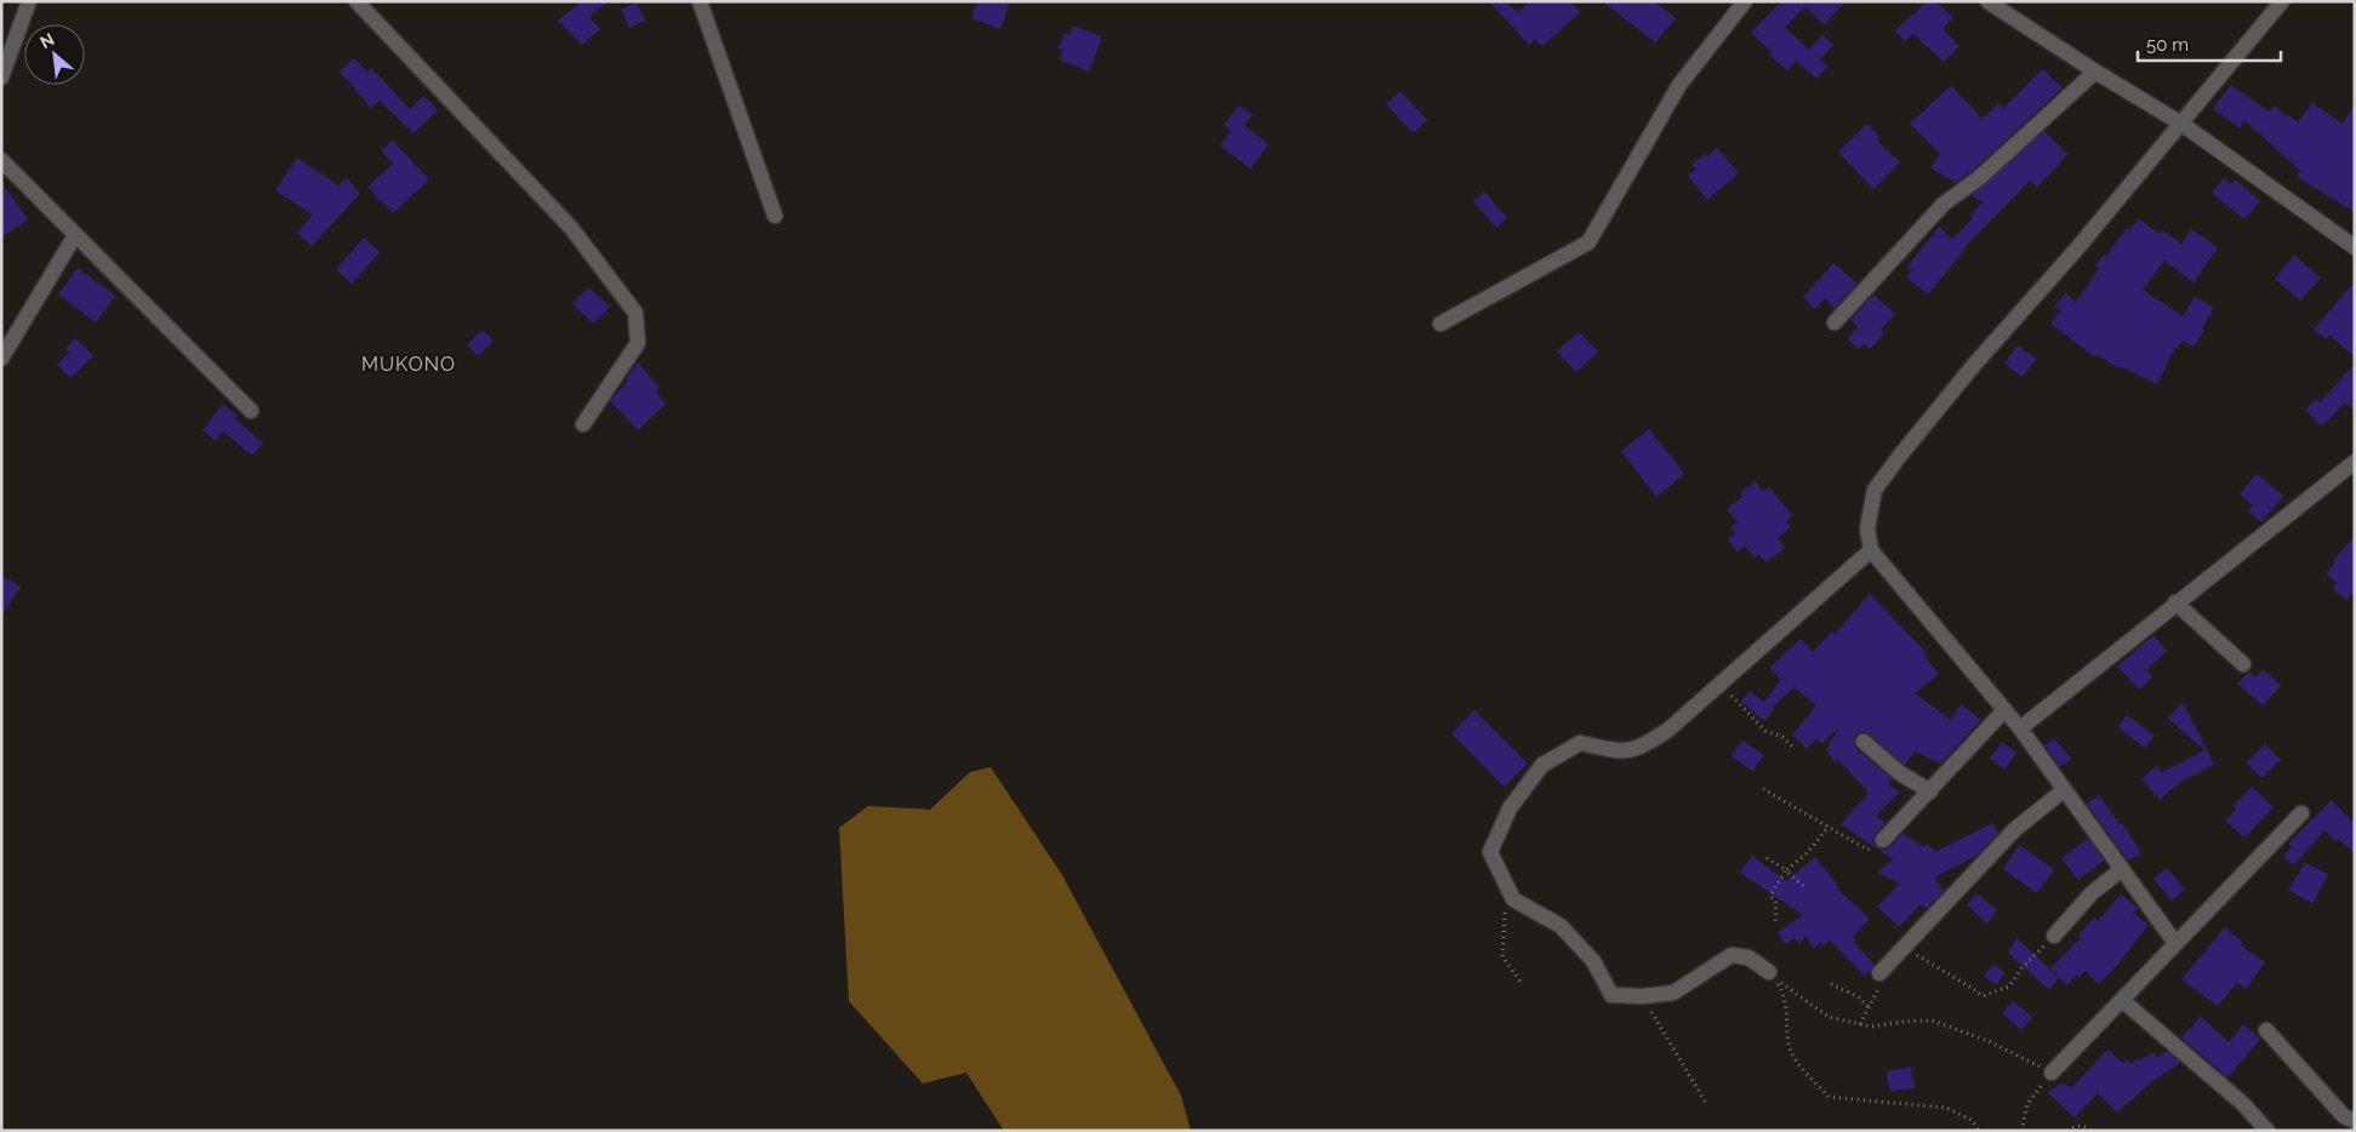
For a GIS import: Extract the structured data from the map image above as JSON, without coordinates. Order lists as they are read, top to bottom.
{
  "districts": ["MUKONO"],
  "scale_bar": "50 m",
  "north": "top left"
}
